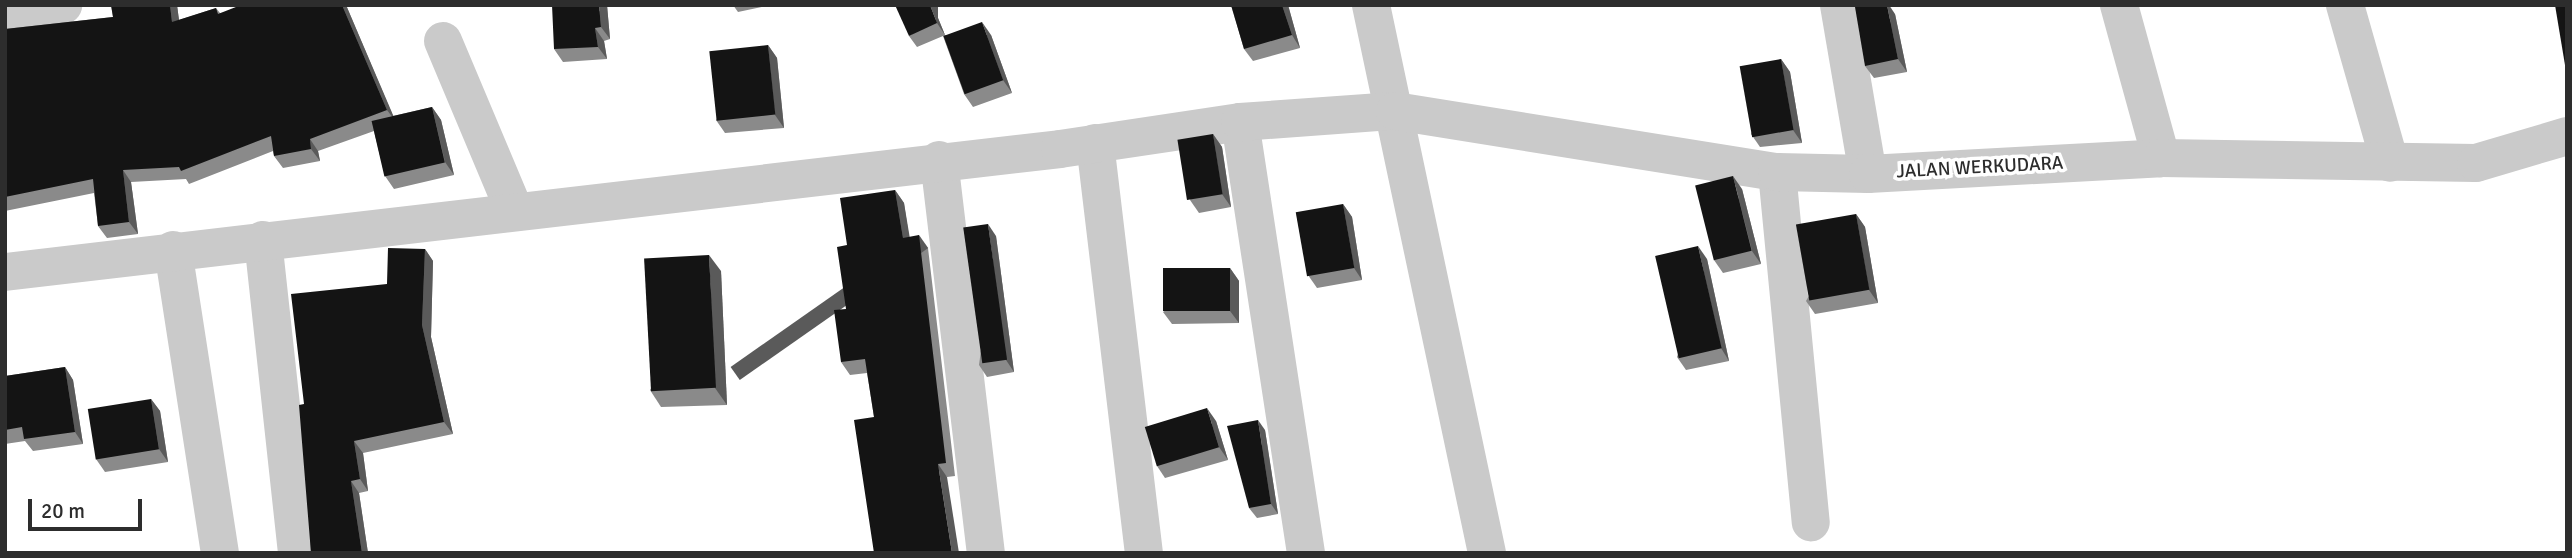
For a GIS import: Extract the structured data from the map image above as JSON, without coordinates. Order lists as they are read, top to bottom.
{
  "streets": {
    "street": ["JALAN WERKUDARA"]
  },
  "scale_bar": "20 m"
}
